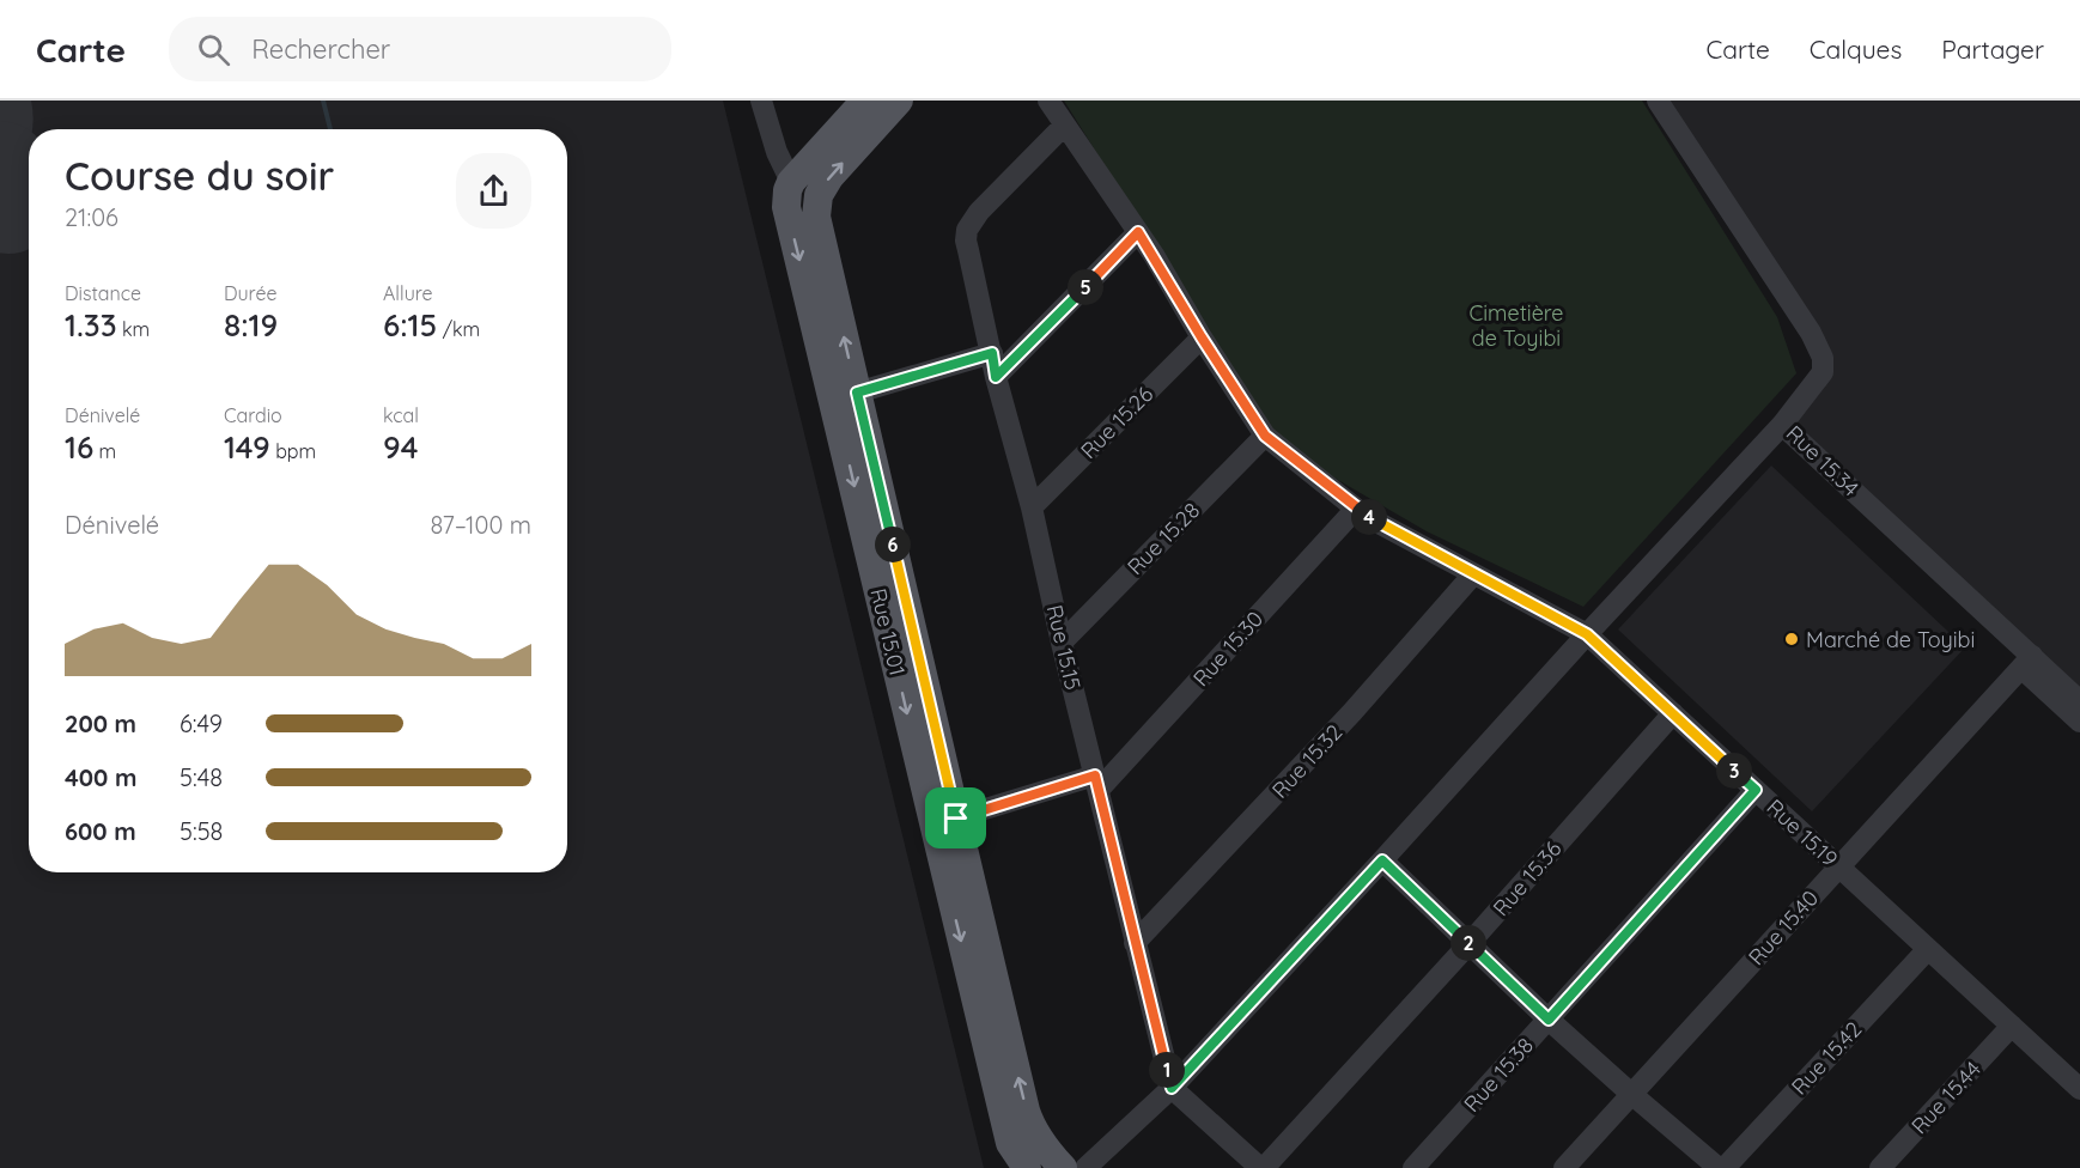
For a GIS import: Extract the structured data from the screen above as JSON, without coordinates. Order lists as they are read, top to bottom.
{
  "streets": {
    "main road": ["Rue 15.01"],
    "street": [
      "Rue 15.26",
      "Rue 15.34",
      "Rue 15.28",
      "Rue 15.15",
      "Rue 15.30",
      "Rue 15.32",
      "Rue 15.19",
      "Rue 15.36",
      "Rue 15.40",
      "Rue 15.42",
      "Rue 15.38",
      "Rue 15.44"
    ]
  },
  "crossings": [
    ["Rue 15.26", "Rue 15.15"],
    ["Rue 15.26", "Rue 15.19"],
    ["Rue 15.34", "Rue 15.40"],
    ["Rue 15.28", "Rue 15.15"],
    ["Rue 15.28", "Rue 15.19"],
    ["Rue 15.15", "Rue 15.30"],
    ["Rue 15.15", "Rue 15.32"],
    ["Rue 15.15", "Rue 15.19"],
    ["Rue 15.30", "Rue 15.19"],
    ["Rue 15.32", "Rue 15.19"],
    ["Rue 15.19", "Rue 15.36"],
    ["Rue 15.19", "Rue 15.40"],
    ["Rue 15.19", "Rue 15.42"],
    ["Rue 15.19", "Rue 15.38"],
    ["Rue 15.19", "Rue 15.44"]
  ],
  "parks": ["Cimetière de Toyibi"],
  "places": ["Marché de Toyibi"],
  "page": {
    "header": "Carte",
    "search": "Rechercher",
    "nav": ["Carte", "Calques", "Partager"],
    "heading": ["Course du soir", "21:06"],
    "stats": [
      ["Distance", "1.33 km"],
      ["Durée", "8:19"],
      ["Allure", "6:15 /km"],
      ["Dénivelé", "16 m"],
      ["Cardio", "149 bpm"],
      ["kcal", "94"]
    ],
    "pins": [
      "5",
      "4",
      "6",
      "3",
      "2",
      "1"
    ],
    "chart": ["Dénivelé", "87–100 m"],
    "list": [
      {
        "name": "200 m",
        "note": "6:49"
      },
      {
        "name": "400 m",
        "note": "5:48"
      },
      {
        "name": "600 m",
        "note": "5:58"
      }
    ]
  }
}
